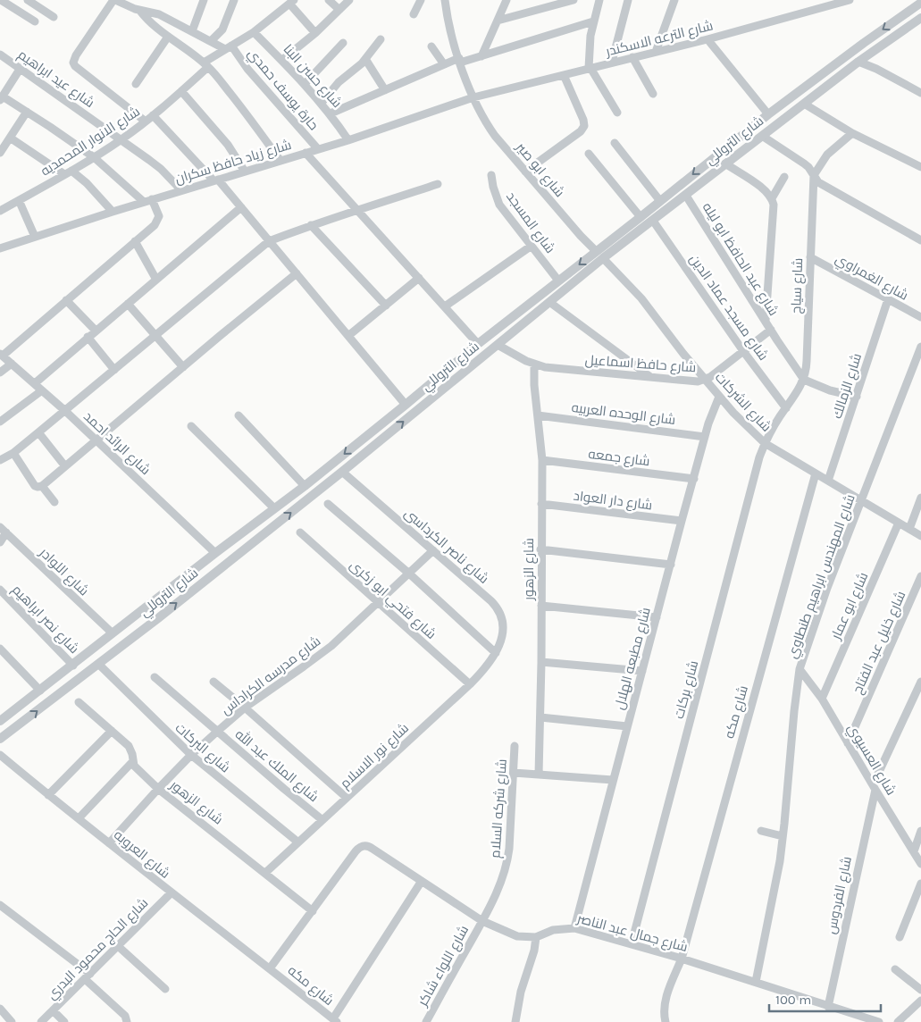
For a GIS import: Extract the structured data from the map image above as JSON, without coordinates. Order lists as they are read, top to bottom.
{
  "streets": {
    "street": [
      "شارع الترعه الاسكندر",
      "شارع حسن البنا",
      "شارع عيد ابراهيم",
      "حارة يوسف حمدي",
      "شارع التروللي",
      "شارع الانوار المحمديه",
      "شارع زياد حافظ سكران",
      "شارع ابو صير",
      "شارع المسجد",
      "شارع عبد الحافظ ابو ليله",
      "شارع الغمراوي",
      "شارع سياج",
      "شارع مسجد عماد الدين",
      "شارع حافظ اسماعيل",
      "شارع الزمالك",
      "شارع الشركات",
      "شارع الوحده العربيه",
      "شارع الرائد احمد",
      "شارع جمعه",
      "شارع دار العواد",
      "شارع ناصر الكرداسى",
      "شارع الزهور",
      "شارع اللوادر",
      "شارع المهندس ابراهيم طنطاوي",
      "شارع فتحي ابو زكرى",
      "شارع ابو عمار",
      "شارع نصر ابراهيم",
      "شارع خليل عبد الفتاح",
      "شارع مطبعه الهلال",
      "شارع مدرسه الكراداس",
      "شارع بركات",
      "شارع مكه",
      "شارع البركات",
      "شارع نور الاسلام",
      "شارع العسيوي",
      "شارع الملك عبد الله",
      "شارع شركه السلام",
      "شارع العروبه",
      "شارع الفردوس",
      "شارع جمال عبد الناصر",
      "شارع الحاج محمود البدري",
      "شارع اللواء شاكر"
    ]
  },
  "crossings": [
    ["شارع الترعه الاسكندر", "شارع زياد حافظ سكران"],
    ["شارع الترعه الاسكندر", "شارع ابو صير"],
    ["شارع حسن البنا", "شارع الانوار المحمديه"],
    ["شارع حسن البنا", "شارع زياد حافظ سكران"],
    ["شارع عيد ابراهيم", "شارع الانوار المحمديه"],
    ["شارع عيد ابراهيم", "شارع زياد حافظ سكران"],
    ["حارة يوسف حمدي", "شارع الانوار المحمديه"],
    ["حارة يوسف حمدي", "شارع زياد حافظ سكران"],
    ["شارع التروللي", "شارع ابو صير"],
    ["شارع التروللي", "شارع المسجد"],
    ["شارع التروللي", "شارع عبد الحافظ ابو ليله"],
    ["شارع التروللي", "شارع مسجد عماد الدين"],
    ["شارع التروللي", "شارع حافظ اسماعيل"],
    ["شارع التروللي", "شارع الشركات"],
    ["شارع التروللي", "شارع الرائد احمد"],
    ["شارع التروللي", "شارع ناصر الكرداسى"],
    ["شارع التروللي", "شارع اللوادر"],
    ["شارع التروللي", "شارع نصر ابراهيم"],
    ["شارع التروللي", "شارع البركات"],
    ["شارع زياد حافظ سكران", "شارع ابو صير"],
    ["شارع عبد الحافظ ابو ليله", "شارع سياج"],
    ["شارع عبد الحافظ ابو ليله", "شارع حافظ اسماعيل"],
    ["شارع الغمراوي", "شارع سياج"],
    ["شارع الغمراوي", "شارع الزمالك"],
    ["شارع سياج", "شارع مسجد عماد الدين"],
    ["شارع سياج", "شارع الشركات"],
    ["شارع سياج", "شارع بركات"],
    ["شارع مسجد عماد الدين", "شارع حافظ اسماعيل"],
    ["شارع حافظ اسماعيل", "شارع الشركات"],
    ["شارع حافظ اسماعيل", "شارع الزهور"],
    ["شارع الزمالك", "شارع الشركات"],
    ["شارع الشركات", "شارع المهندس ابراهيم طنطاوي"],
    ["شارع الشركات", "شارع ابو عمار"],
    ["شارع الشركات", "شارع مطبعه الهلال"],
    ["شارع الشركات", "شارع بركات"],
    ["شارع الشركات", "شارع مكه"],
    ["شارع الوحده العربيه", "شارع الزهور"],
    ["شارع الوحده العربيه", "شارع مطبعه الهلال"],
    ["شارع جمعه", "شارع الزهور"],
    ["شارع جمعه", "شارع مطبعه الهلال"],
    ["شارع دار العواد", "شارع الزهور"],
    ["شارع دار العواد", "شارع مطبعه الهلال"],
    ["شارع ناصر الكرداسى", "شارع مدرسه الكراداس"],
    ["شارع ناصر الكرداسى", "شارع نور الاسلام"],
    ["شارع الزهور", "شارع مدرسه الكراداس"],
    ["شارع الزهور", "شارع نور الاسلام"],
    ["شارع الزهور", "شارع جمال عبد الناصر"],
    ["شارع المهندس ابراهيم طنطاوي", "شارع العسيوي"],
    ["شارع المهندس ابراهيم طنطاوي", "شارع جمال عبد الناصر"],
    ["شارع فتحي ابو زكرى", "شارع مدرسه الكراداس"],
    ["شارع فتحي ابو زكرى", "شارع نور الاسلام"],
    ["شارع ابو عمار", "شارع العسيوي"],
    ["شارع خليل عبد الفتاح", "شارع العسيوي"],
    ["شارع مطبعه الهلال", "شارع جمال عبد الناصر"],
    ["شارع مدرسه الكراداس", "شارع البركات"],
    ["شارع مدرسه الكراداس", "شارع الملك عبد الله"],
    ["شارع مدرسه الكراداس", "شارع العروبه"],
    ["شارع بركات", "شارع جمال عبد الناصر"],
    ["شارع مكه", "شارع العروبه"],
    ["شارع مكه", "شارع جمال عبد الناصر"],
    ["شارع البركات", "شارع نور الاسلام"],
    ["شارع نور الاسلام", "شارع الملك عبد الله"],
    ["شارع العسيوي", "شارع الفردوس"],
    ["شارع شركه السلام", "شارع جمال عبد الناصر"],
    ["شارع شركه السلام", "شارع اللواء شاكر"],
    ["شارع العروبه", "شارع جمال عبد الناصر"],
    ["شارع العروبه", "شارع الحاج محمود البدري"],
    ["شارع الفردوس", "شارع جمال عبد الناصر"],
    ["شارع جمال عبد الناصر", "شارع اللواء شاكر"]
  ],
  "scale_bar": "100 m"
}
